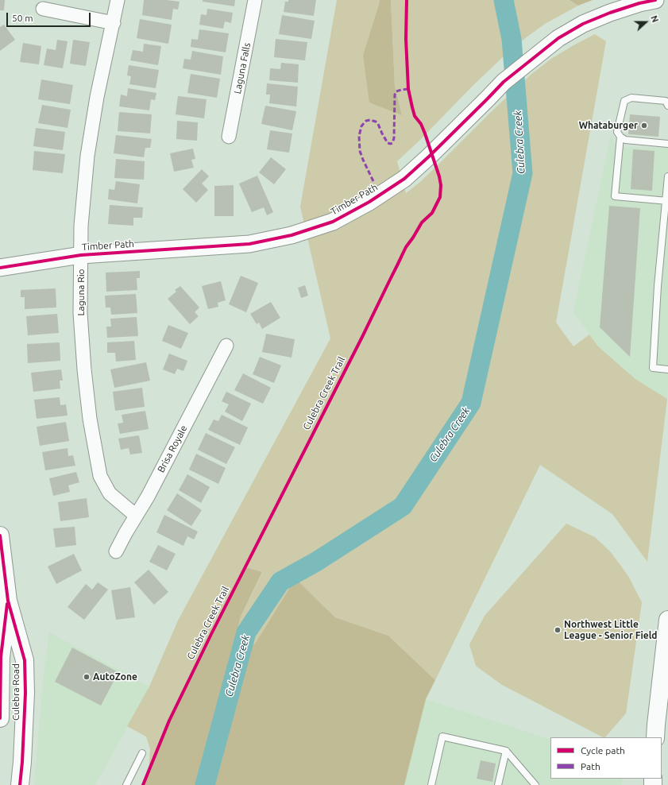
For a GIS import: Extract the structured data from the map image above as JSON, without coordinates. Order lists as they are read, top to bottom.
{
  "streets": {
    "main road": ["Culebra Road"],
    "street": [
      "Laguna Falls",
      "Timber Path",
      "Laguna Rio",
      "Brisa Royale"
    ],
    "cycle path": ["Culebra Creek Trail"]
  },
  "crossings": [
    ["Timber Path", "Laguna Rio"],
    ["Laguna Rio", "Brisa Royale"]
  ],
  "water": ["Culebra Creek"],
  "places": ["Whataburger", "Northwest Little League - Senior Field", "AutoZone"],
  "legend": ["Cycle path", "Path"],
  "scale_bar": "50 m",
  "north": "right"
}
